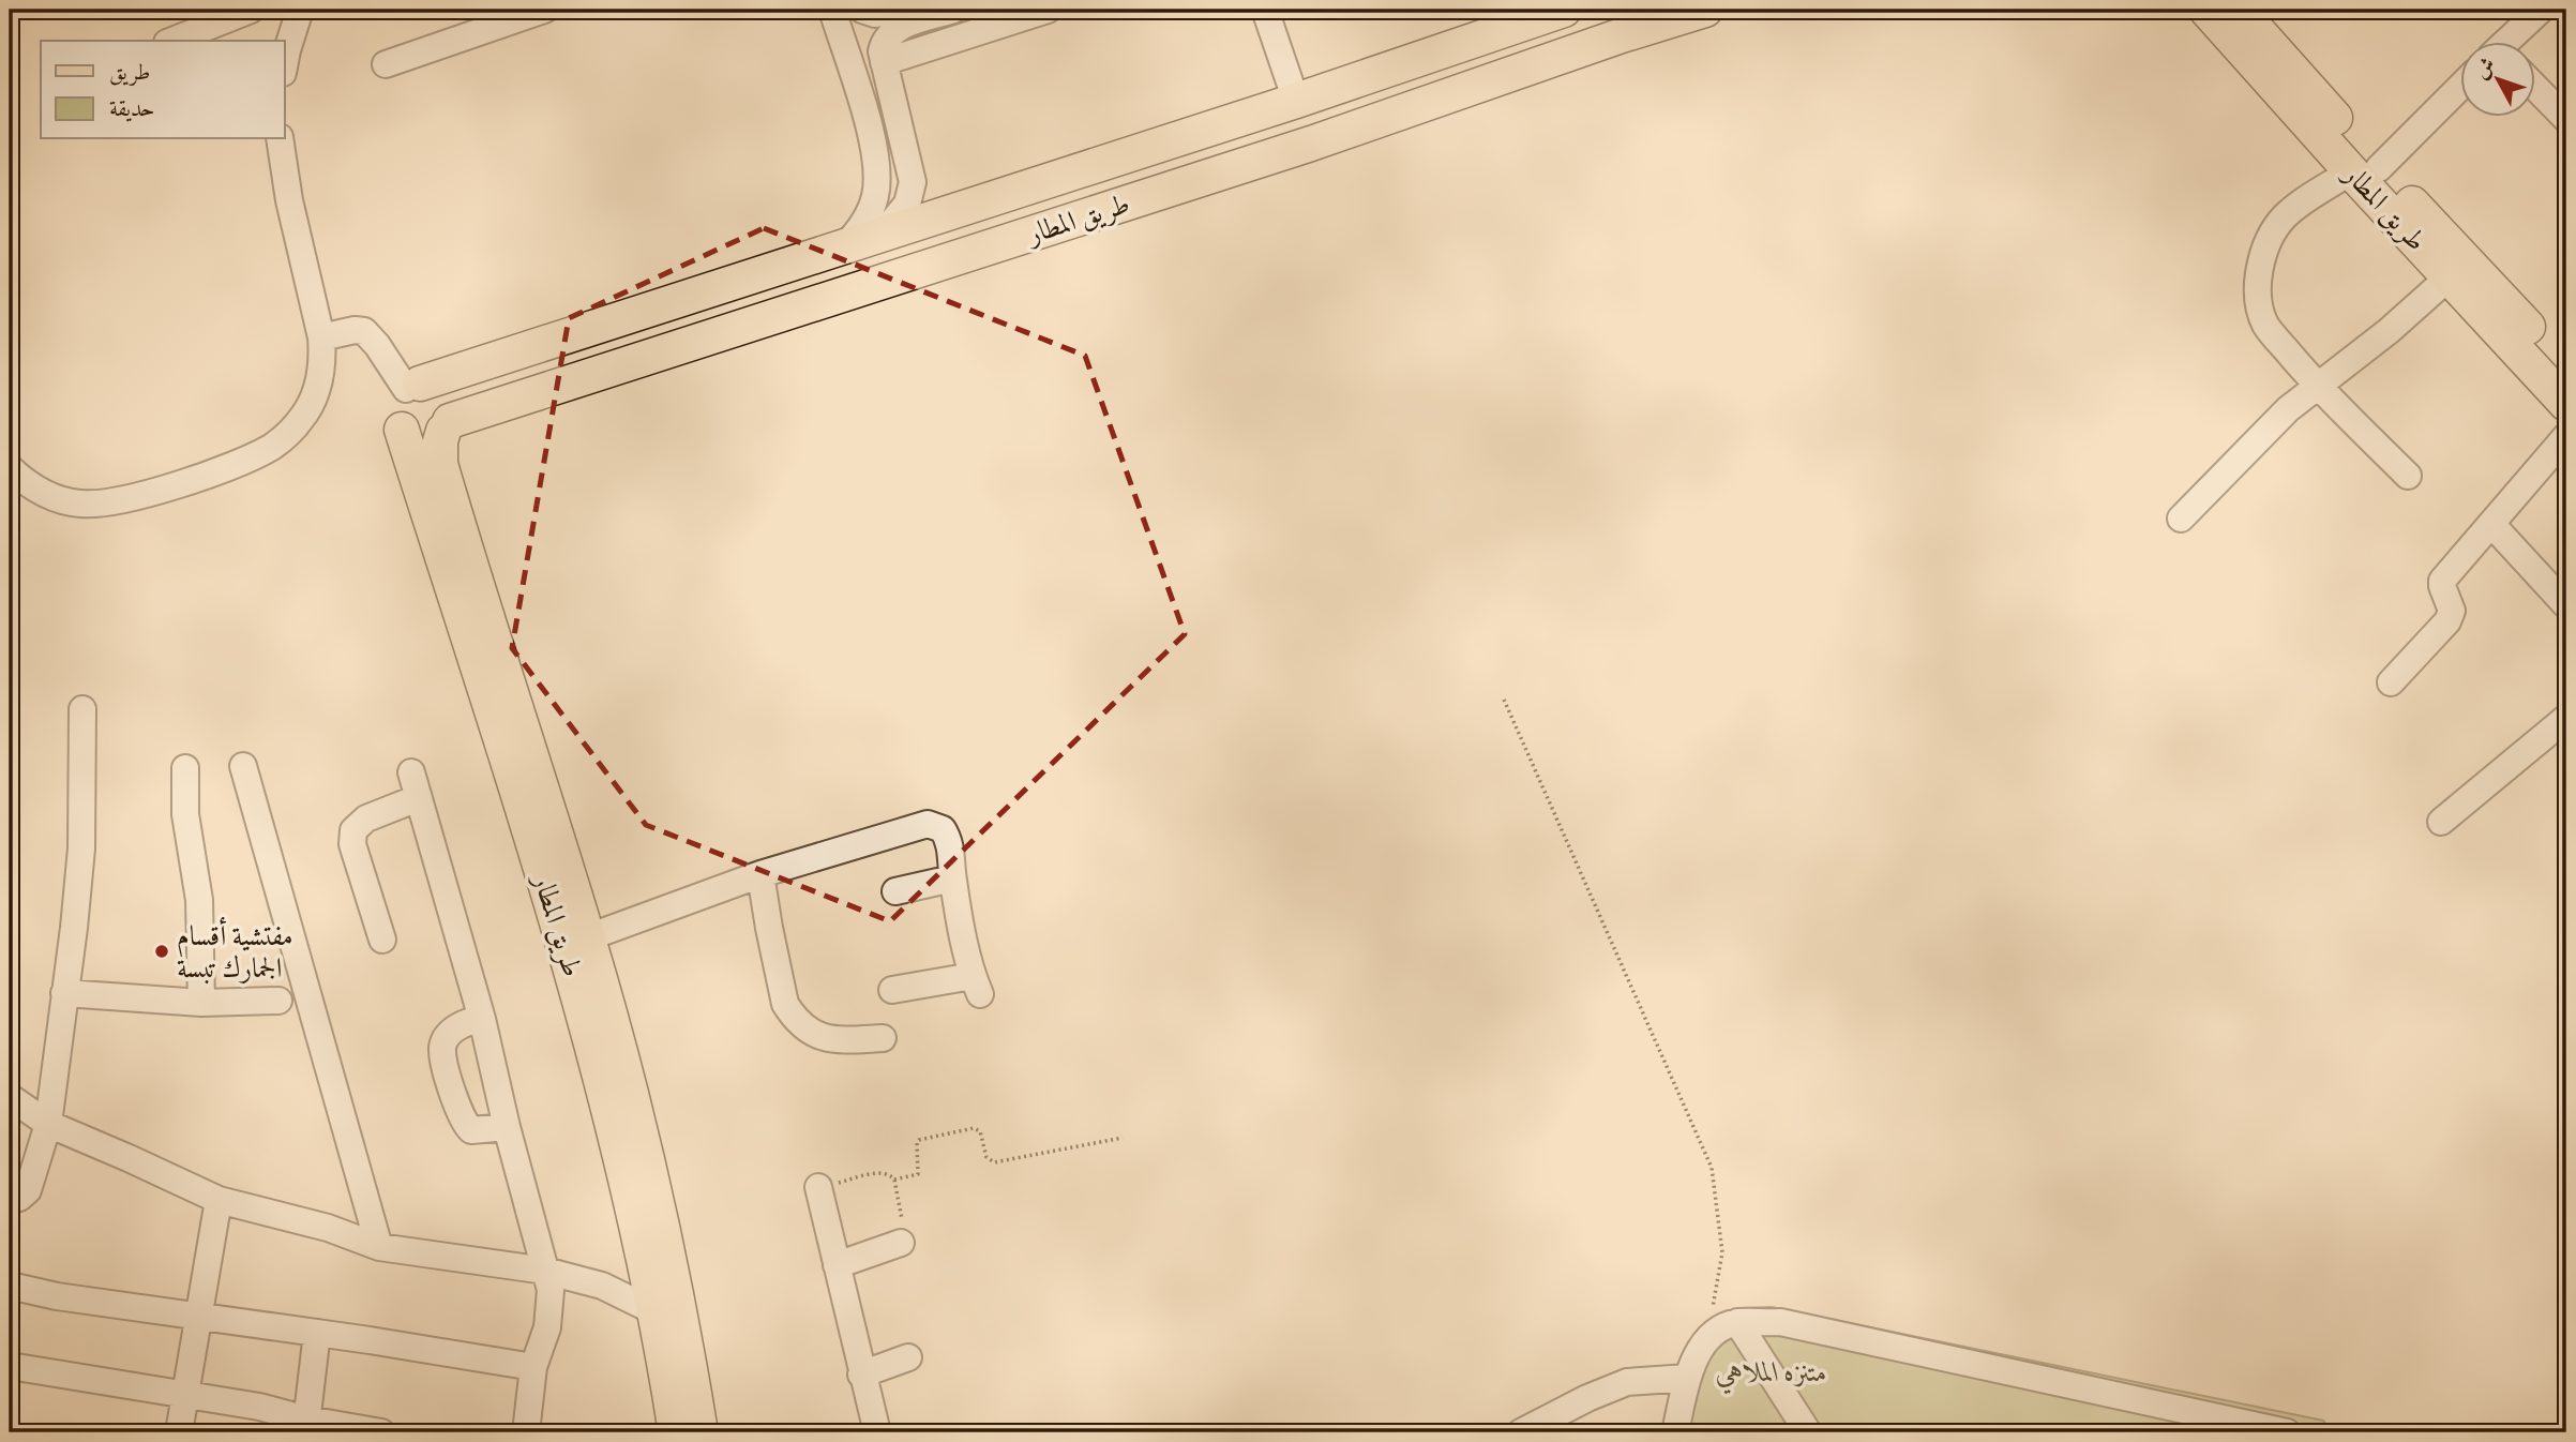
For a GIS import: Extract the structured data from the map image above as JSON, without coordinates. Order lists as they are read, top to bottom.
{
  "streets": {
    "main road": ["طريق المطار"]
  },
  "parks": ["متنزه الملاهي"],
  "places": ["مفتشية أقسام الجمارك تبسة"],
  "legend": ["طريق", "حديقة"],
  "north": "top left"
}
